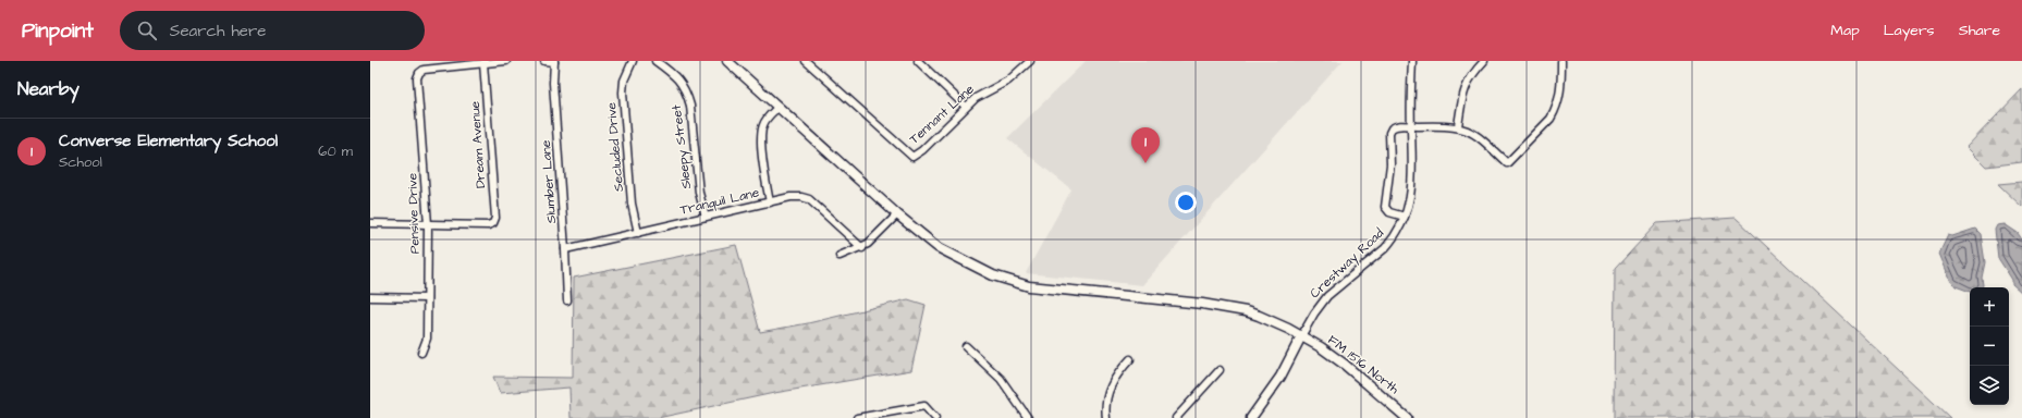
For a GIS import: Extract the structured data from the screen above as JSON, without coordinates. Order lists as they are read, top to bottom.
{
  "streets": {
    "main road": ["Crestway Road", "FM 1516 North"],
    "street": [
      "Tennant Lane",
      "Dream Avenue",
      "Secluded Drive",
      "Sleepy Street",
      "Slumber Lane",
      "Tranquil Lane",
      "Pensive Drive"
    ]
  },
  "crossings": [
    ["Dream Avenue", "Pensive Drive"],
    ["Secluded Drive", "Tranquil Lane"],
    ["Sleepy Street", "Tranquil Lane"],
    ["Slumber Lane", "Tranquil Lane"],
    ["Crestway Road", "FM 1516 North"]
  ],
  "page": {
    "header": "Pinpoint",
    "search": "Search here",
    "nav": ["Map", "Layers", "Share"],
    "heading": "Nearby",
    "list": [
      {
        "mark": "1",
        "name": "Converse Elementary School",
        "note": "School",
        "value": "60 m"
      }
    ],
    "pins": "1",
    "map_buttons": ["+", "−"]
  }
}
